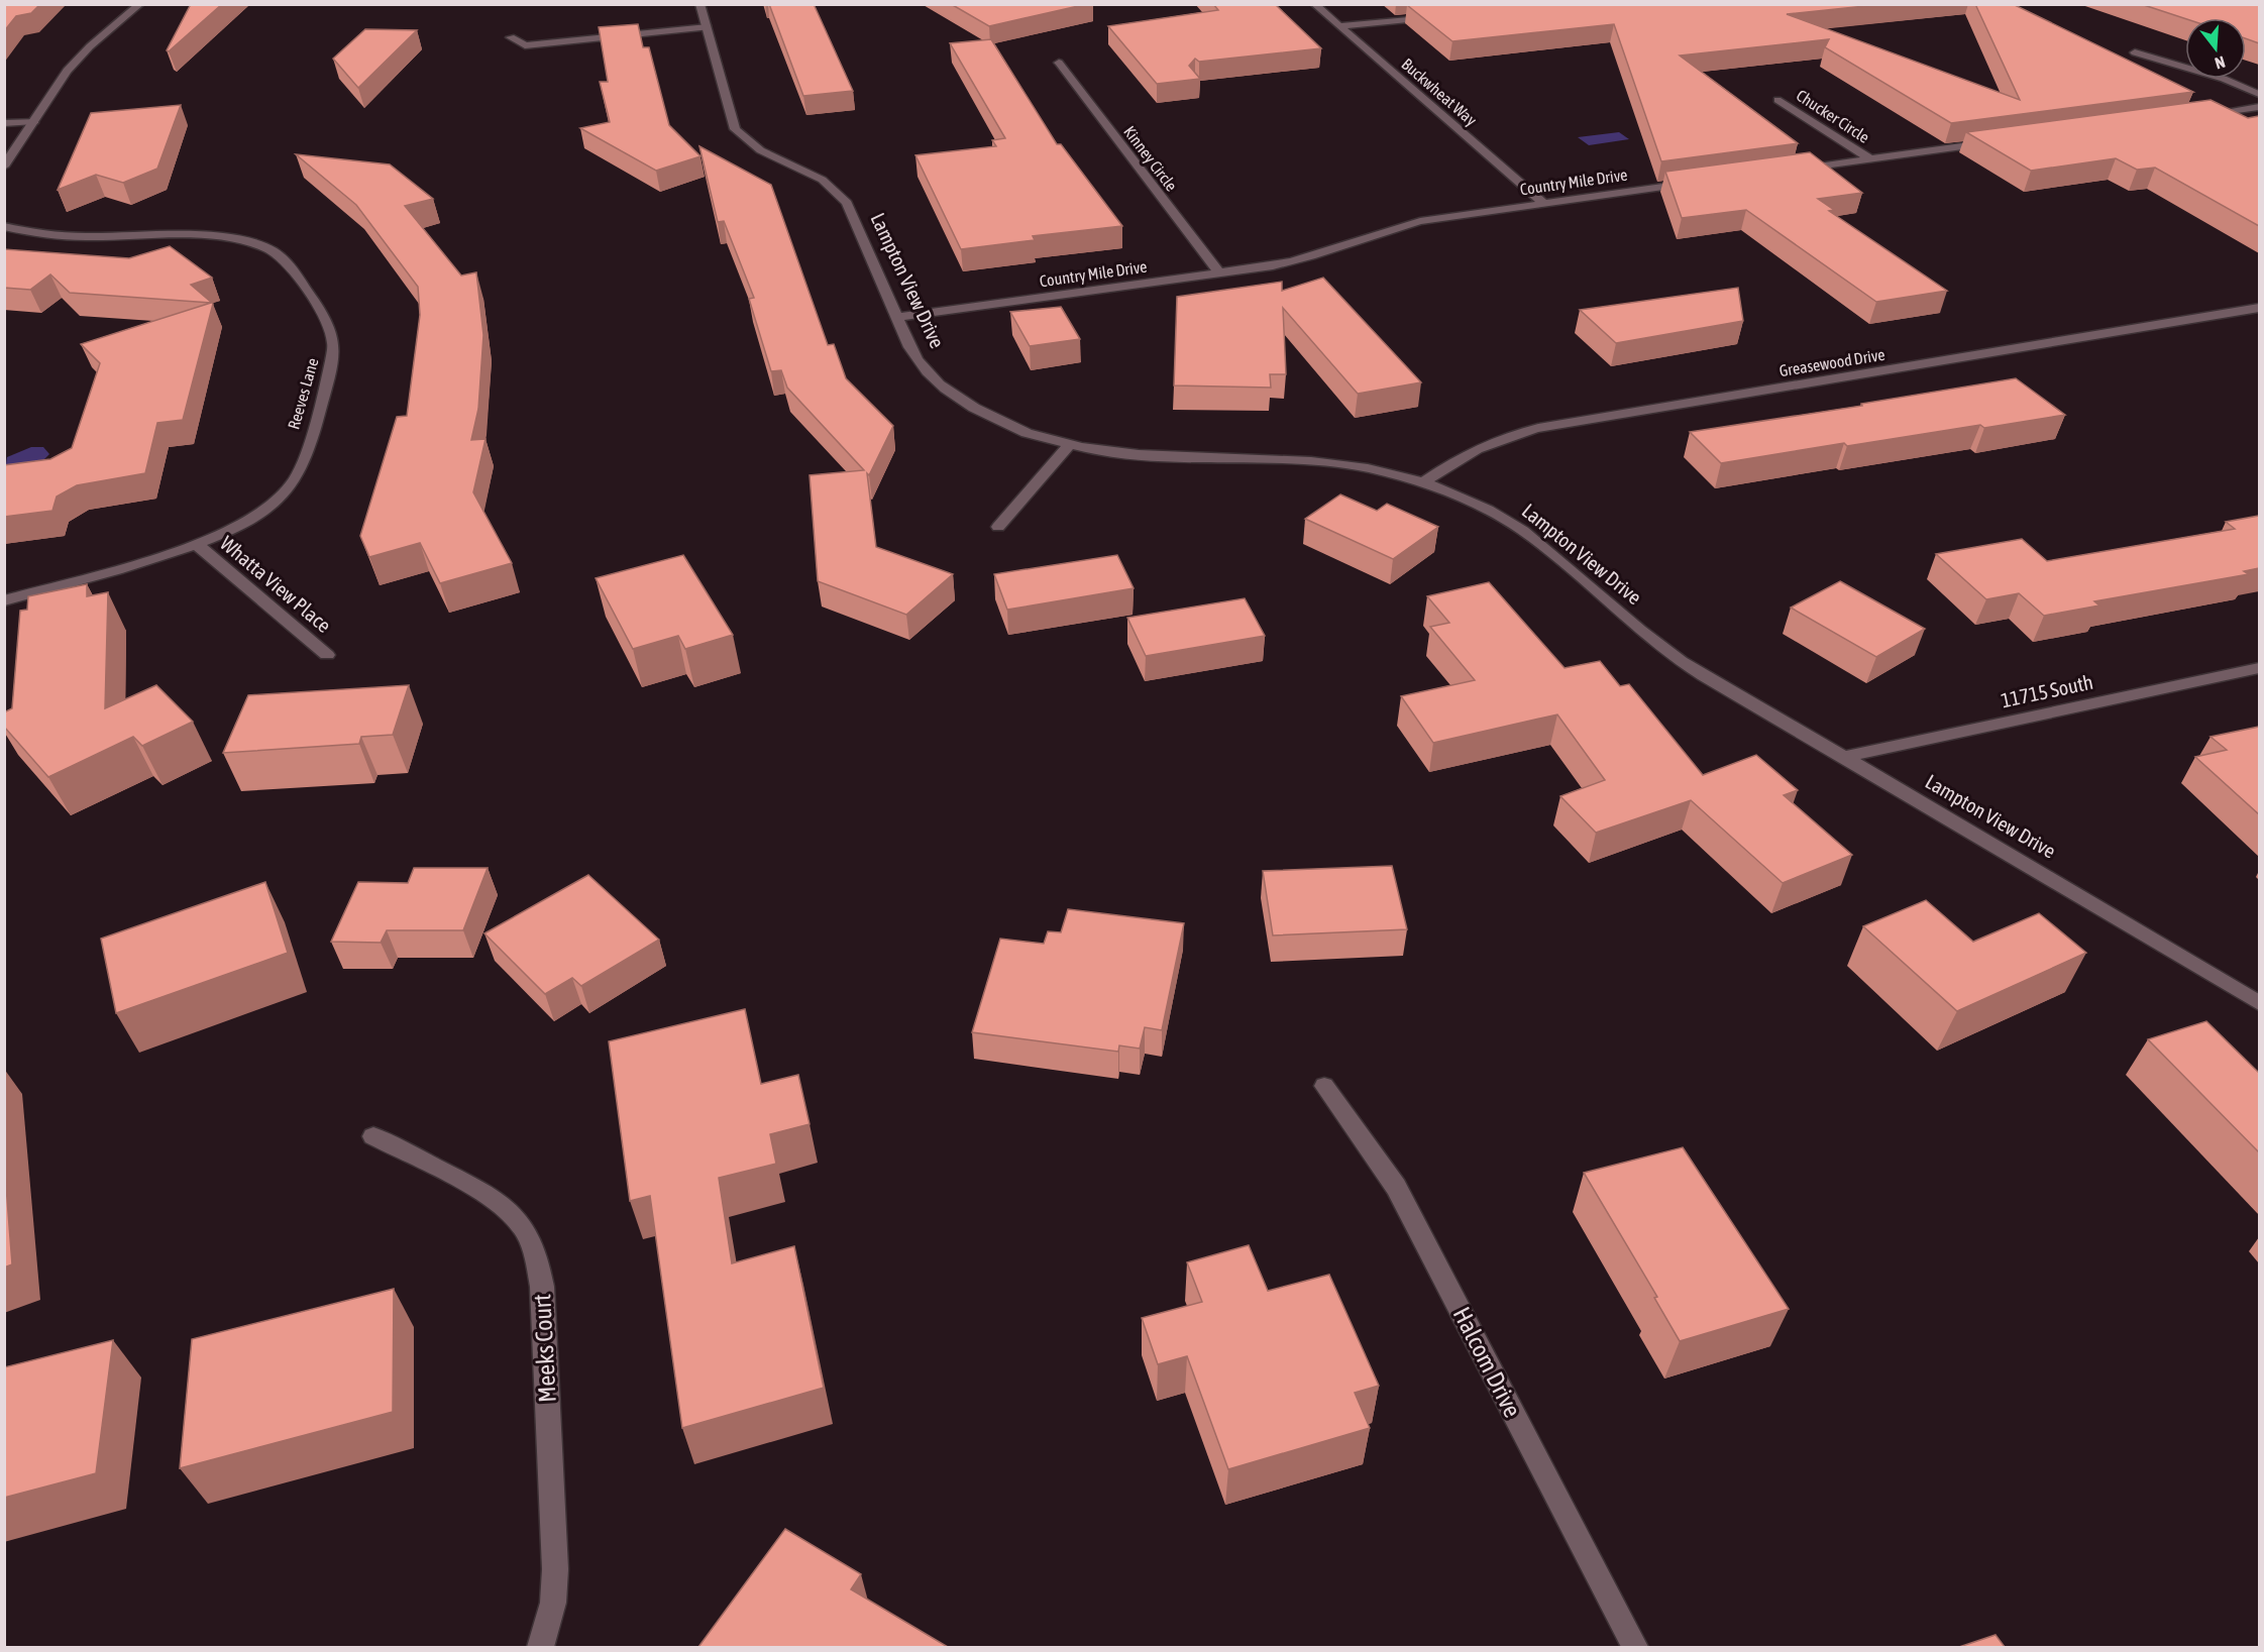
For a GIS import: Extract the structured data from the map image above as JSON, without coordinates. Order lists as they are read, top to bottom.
{
  "streets": {
    "street": [
      "Buckwheat Way",
      "Chucker Circle",
      "Kinney Circle",
      "Country Mile Drive",
      "Lampton View Drive",
      "Greasewood Drive",
      "Reeves Lane",
      "Whatta View Place",
      "11715 South",
      "Meeks Court",
      "Halcom Drive"
    ]
  },
  "crossings": [
    ["Buckwheat Way", "Country Mile Drive"],
    ["Kinney Circle", "Country Mile Drive"],
    ["Country Mile Drive", "Lampton View Drive"],
    ["Lampton View Drive", "Greasewood Drive"],
    ["Lampton View Drive", "11715 South"],
    ["Reeves Lane", "Whatta View Place"]
  ],
  "north": "bottom"
}
